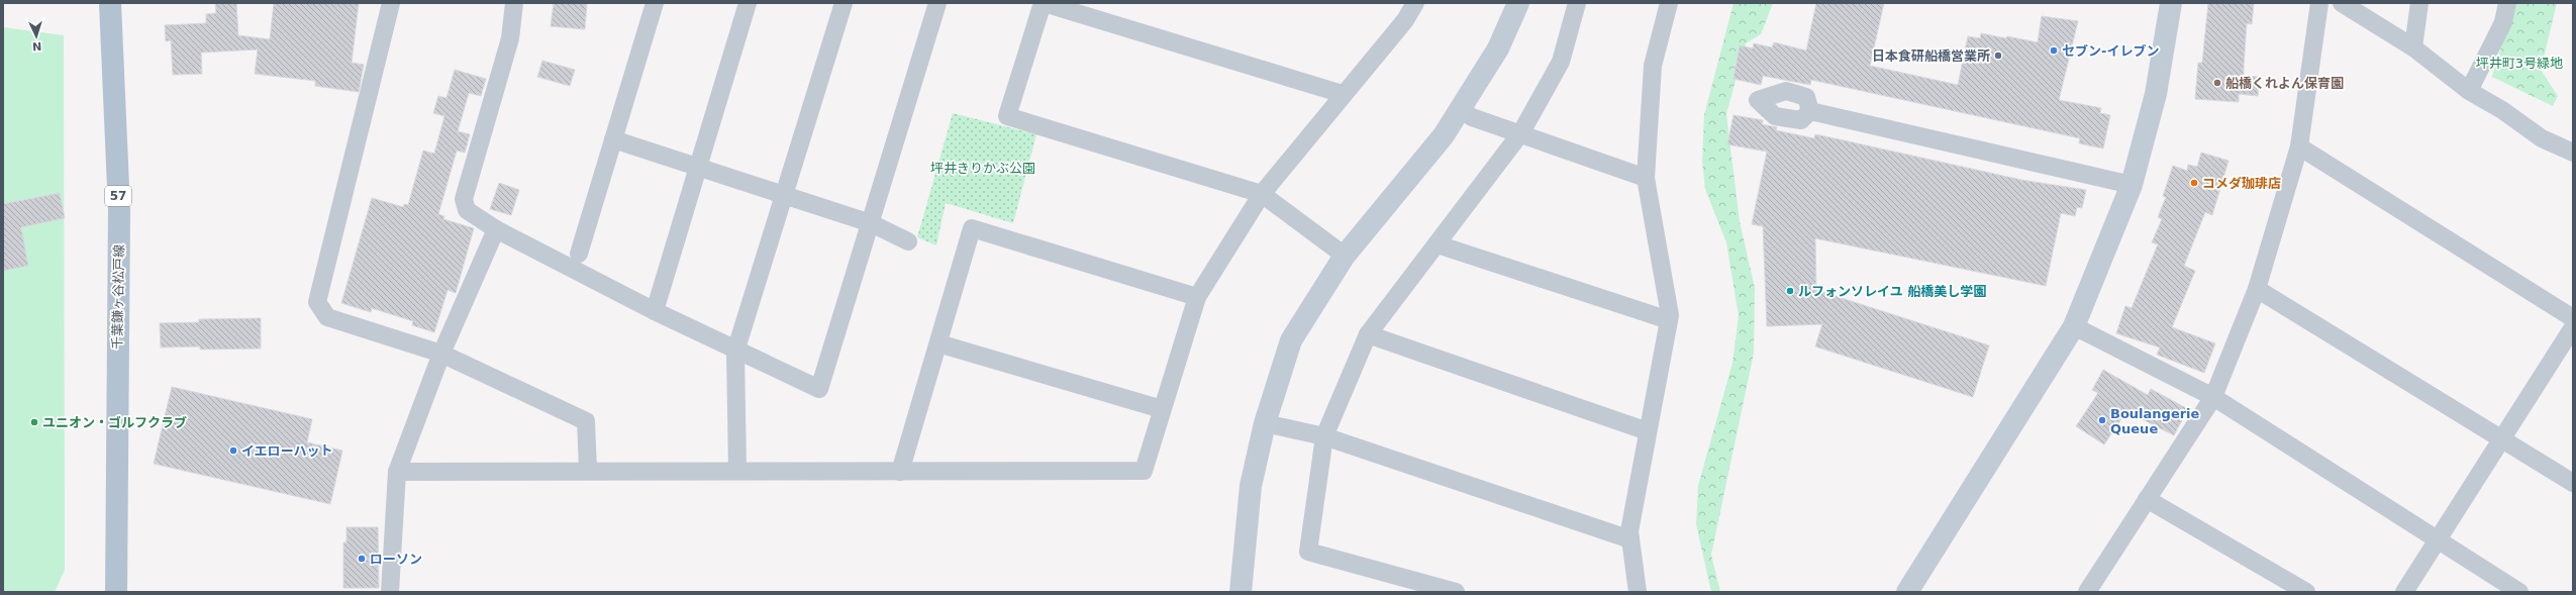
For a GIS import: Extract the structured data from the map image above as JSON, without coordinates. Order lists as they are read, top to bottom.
{
  "streets": {
    "main road": ["57", "千葉鎌ヶ谷松戸線"]
  },
  "parks": ["坪井町3号緑地", "坪井きりかぶ公園"],
  "places": [
    "セブン-イレブン",
    "日本食研船橋営業所",
    "船橋くれよん保育園",
    "コメダ珈琲店",
    "ルフォンソレイユ 船橋美し学園",
    "Boulangerie Queue",
    "ユニオン・ゴルフクラブ",
    "イエローハット",
    "ローソン"
  ],
  "north": "bottom"
}
